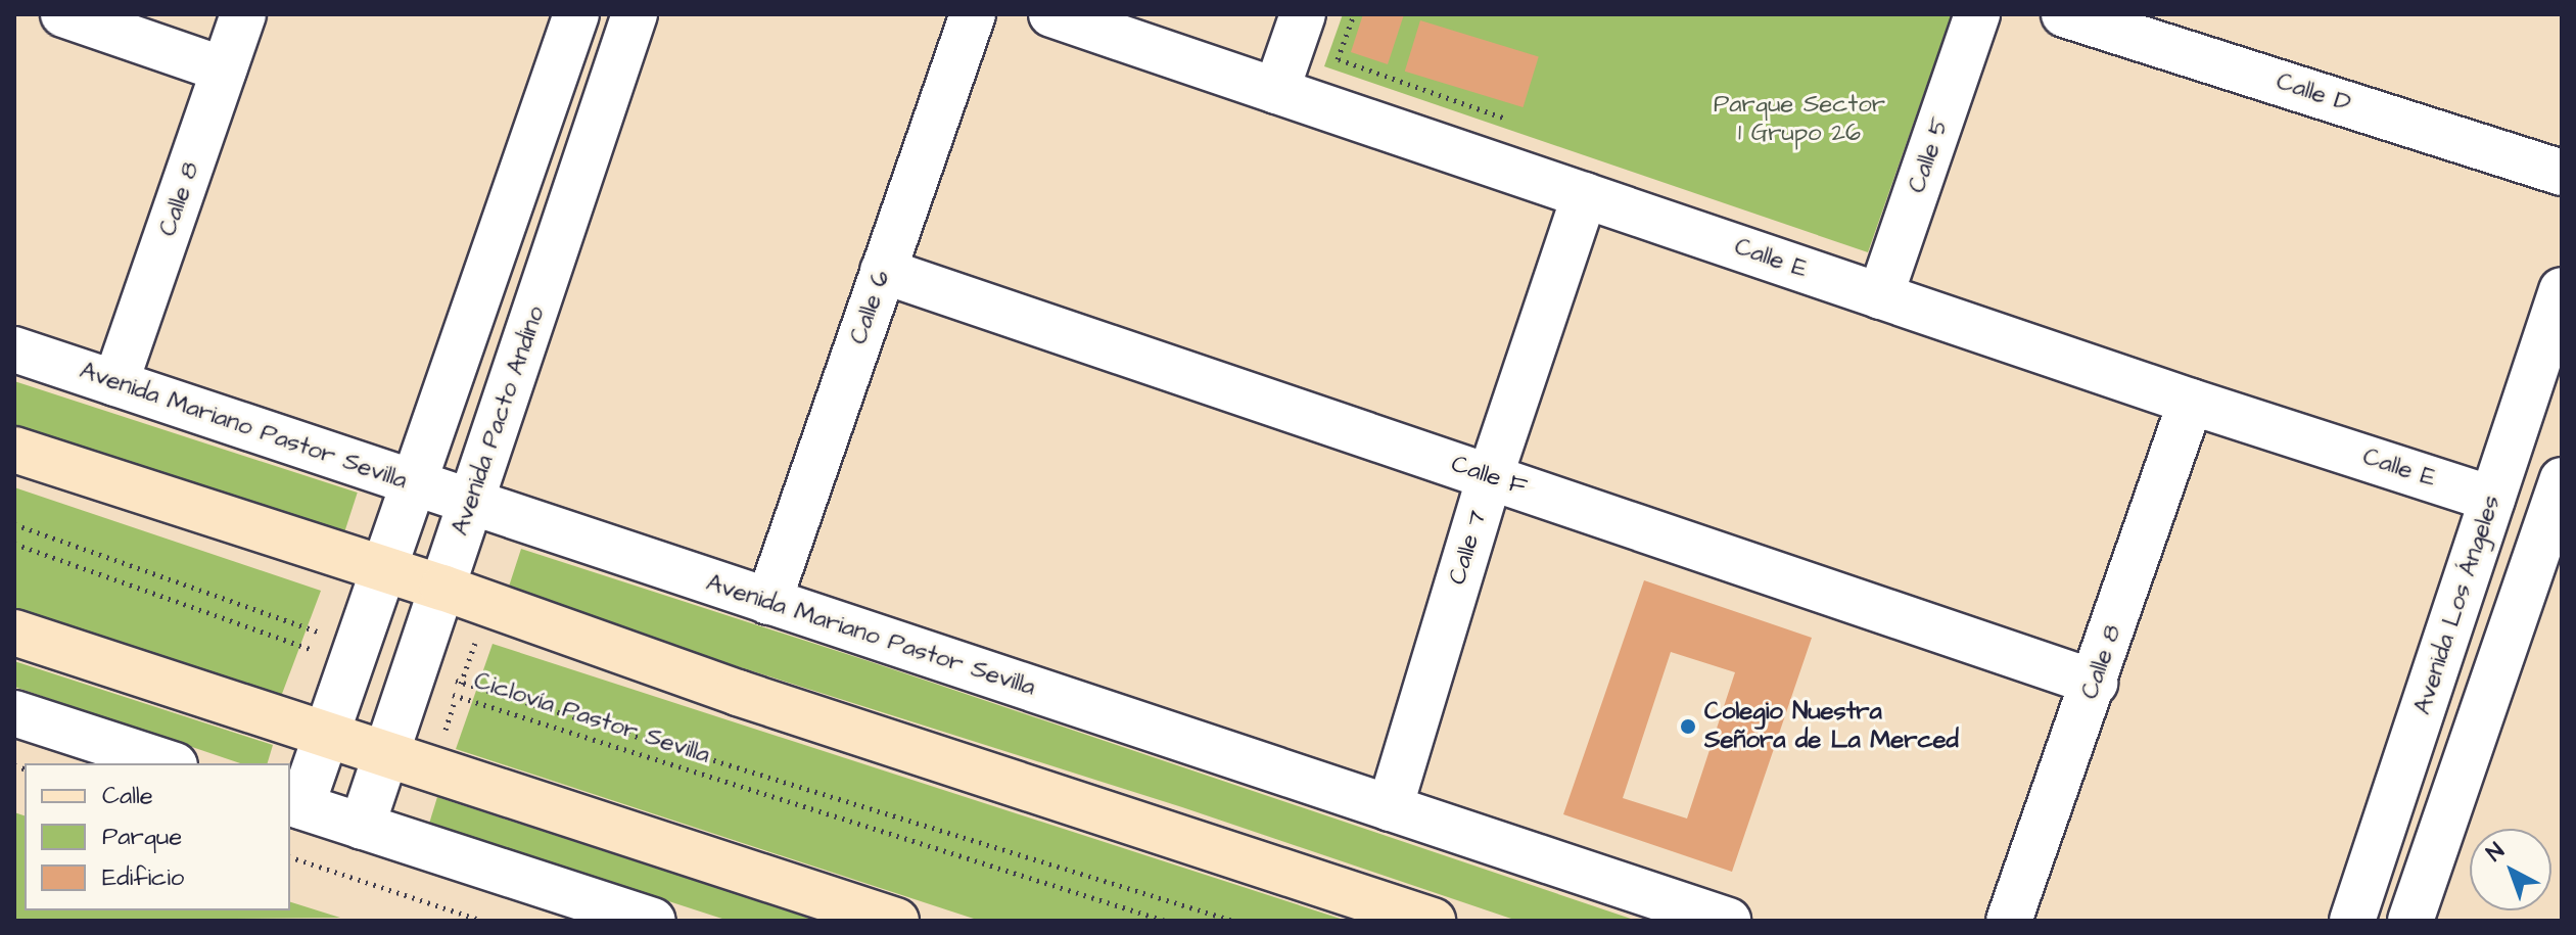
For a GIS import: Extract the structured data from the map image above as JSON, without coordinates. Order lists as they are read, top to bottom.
{
  "streets": {
    "street": [
      "Calle D",
      "Calle 5",
      "Calle 8",
      "Calle E",
      "Calle 6",
      "Avenida Pacto Andino",
      "Avenida Mariano Pastor Sevilla",
      "Calle F",
      "Calle 7",
      "Avenida Los Ángeles"
    ],
    "path": ["Ciclovía Pastor Sevilla"]
  },
  "crossings": [
    ["Calle 5", "Calle E"],
    ["Calle 8", "Calle E"],
    ["Calle 8", "Avenida Mariano Pastor Sevilla"],
    ["Calle 8", "Calle F"],
    ["Calle E", "Calle 7"],
    ["Calle E", "Avenida Los Ángeles"],
    ["Calle 6", "Avenida Mariano Pastor Sevilla"],
    ["Calle 6", "Calle F"],
    ["Avenida Pacto Andino", "Avenida Mariano Pastor Sevilla"],
    ["Avenida Pacto Andino", "Ciclovía Pastor Sevilla"],
    ["Avenida Mariano Pastor Sevilla", "Calle 7"],
    ["Calle F", "Calle 7"]
  ],
  "parks": ["Parque Sector 1 Grupo 26"],
  "places": ["Colegio Nuestra Señora de La Merced"],
  "legend": ["Calle", "Parque", "Edificio"],
  "north": "top left"
}
